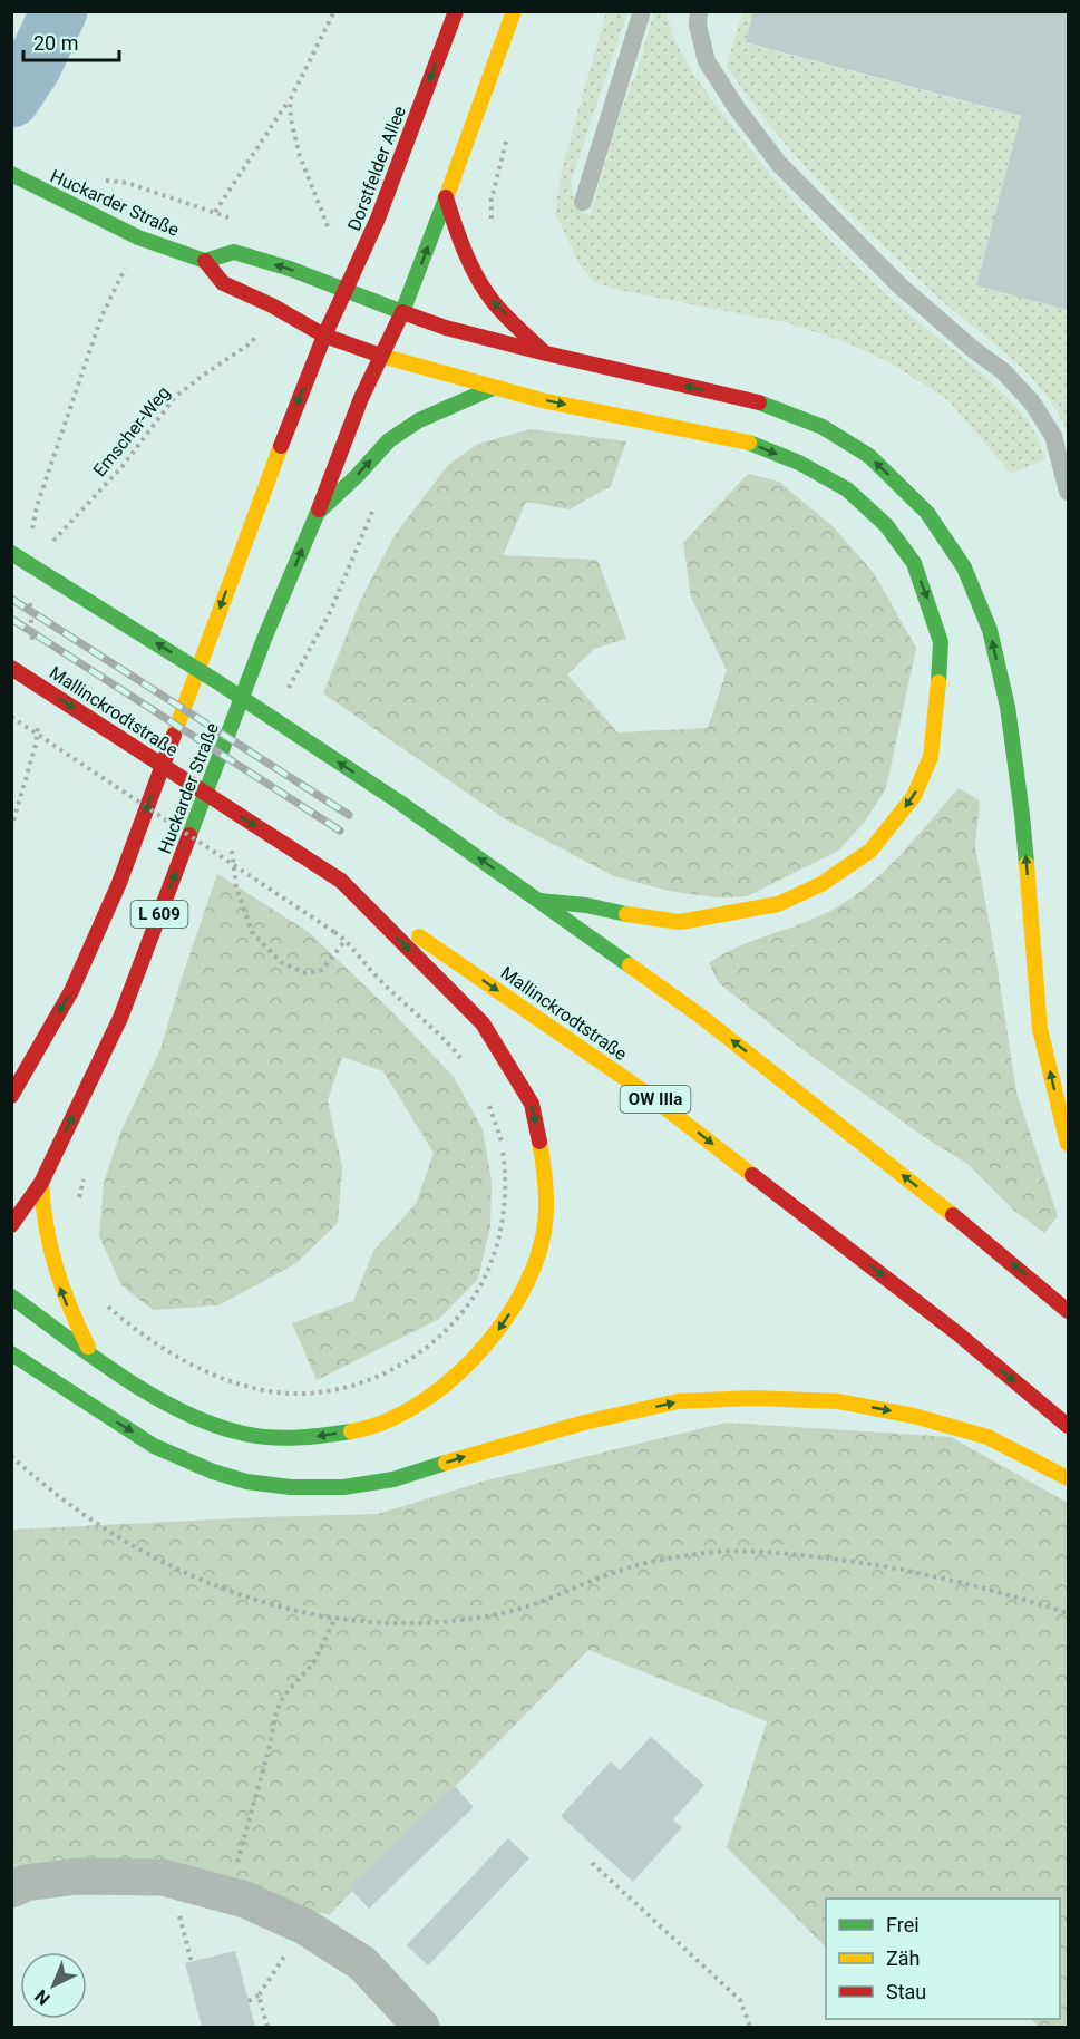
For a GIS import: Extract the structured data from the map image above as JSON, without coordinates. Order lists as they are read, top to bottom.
{
  "streets": {
    "main road": [
      "Dorstfelder Allee",
      "Huckarder Straße",
      "Mallinckrodtstraße",
      "L 609",
      "OW IIIa"
    ],
    "path": ["Emscher-Weg"]
  },
  "crossings": [
    ["Dorstfelder Allee", "Huckarder Straße"],
    ["Huckarder Straße", "L 609"]
  ],
  "legend": ["Frei", "Zäh", "Stau"],
  "scale_bar": "20 m",
  "north": "bottom left"
}
